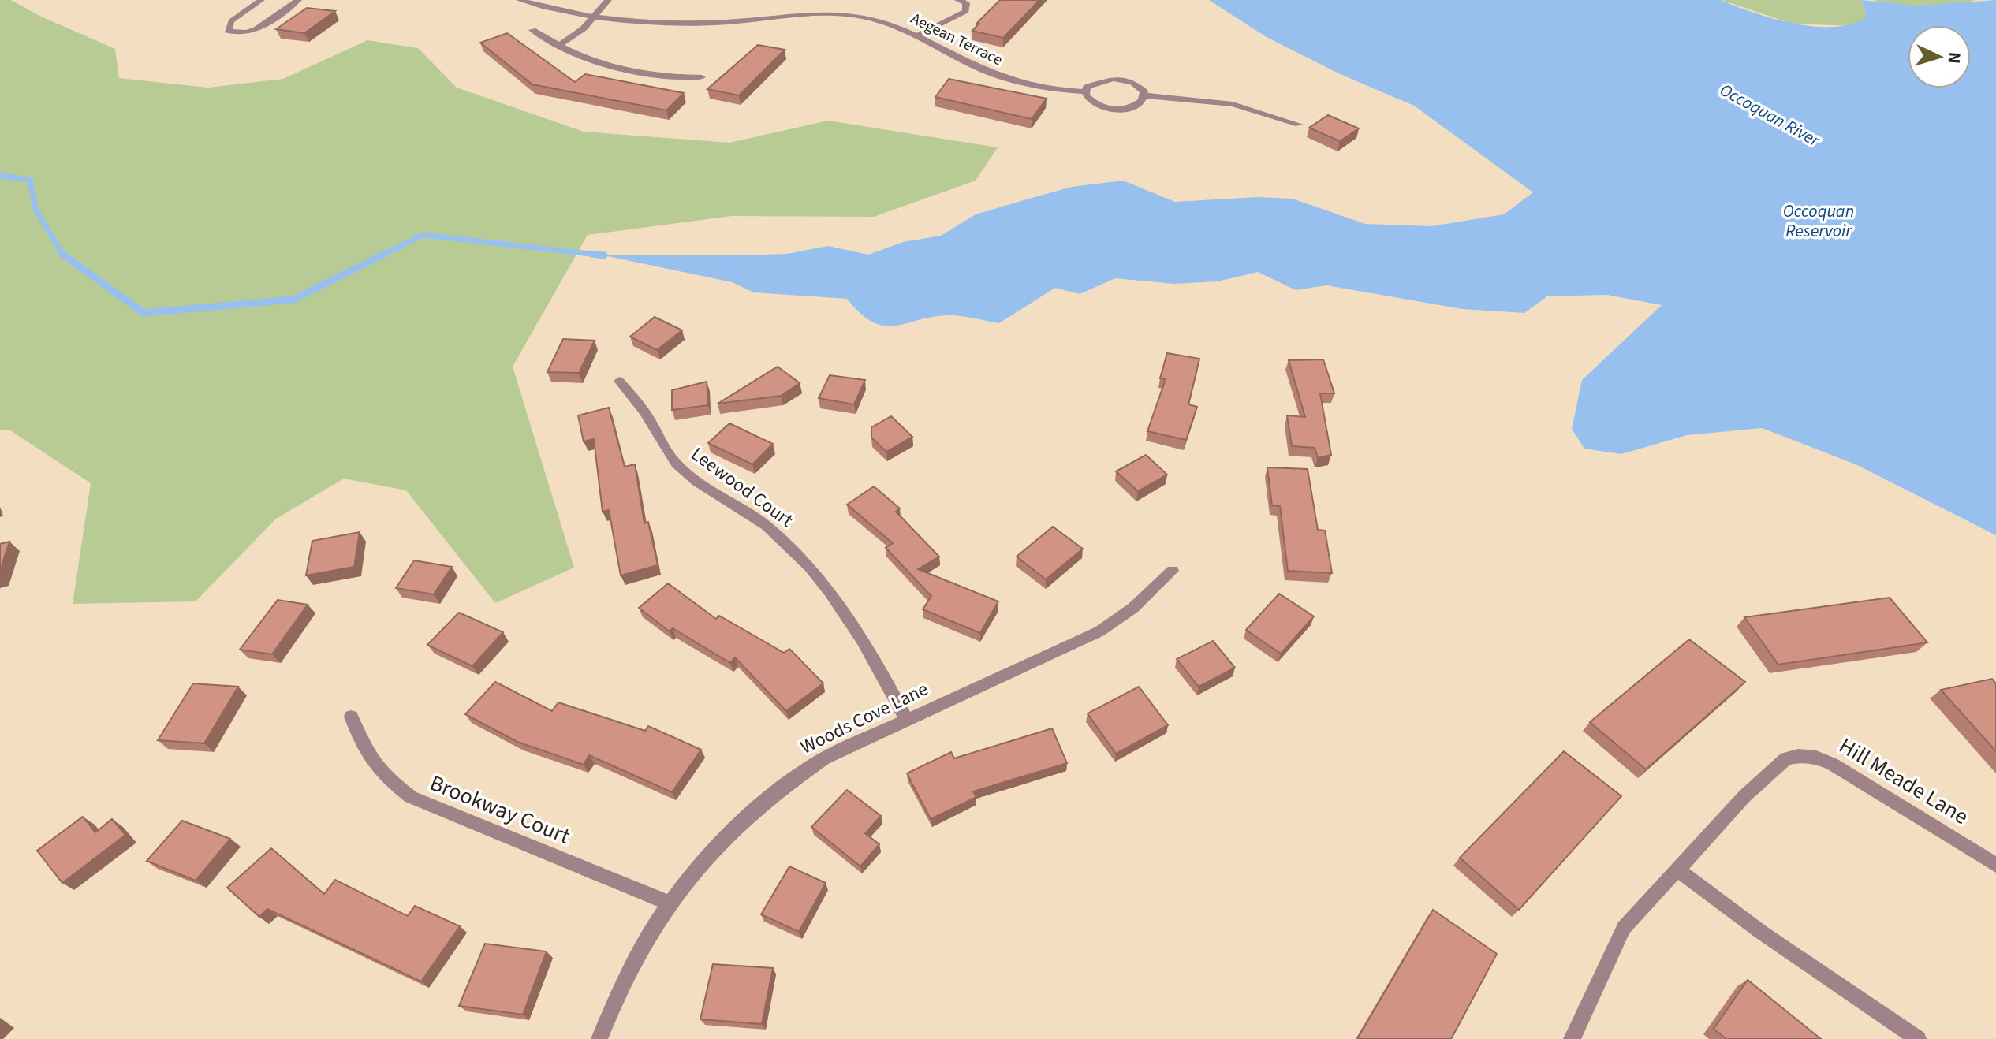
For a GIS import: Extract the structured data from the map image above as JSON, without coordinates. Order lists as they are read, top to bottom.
{
  "streets": {
    "street": [
      "Aegean Terrace",
      "Leewood Court",
      "Woods Cove Lane",
      "Hill Meade Lane",
      "Brookway Court"
    ]
  },
  "crossings": [
    ["Leewood Court", "Woods Cove Lane"],
    ["Woods Cove Lane", "Brookway Court"]
  ],
  "water": ["Occoquan River", "Occoquan Reservoir"],
  "north": "right"
}
